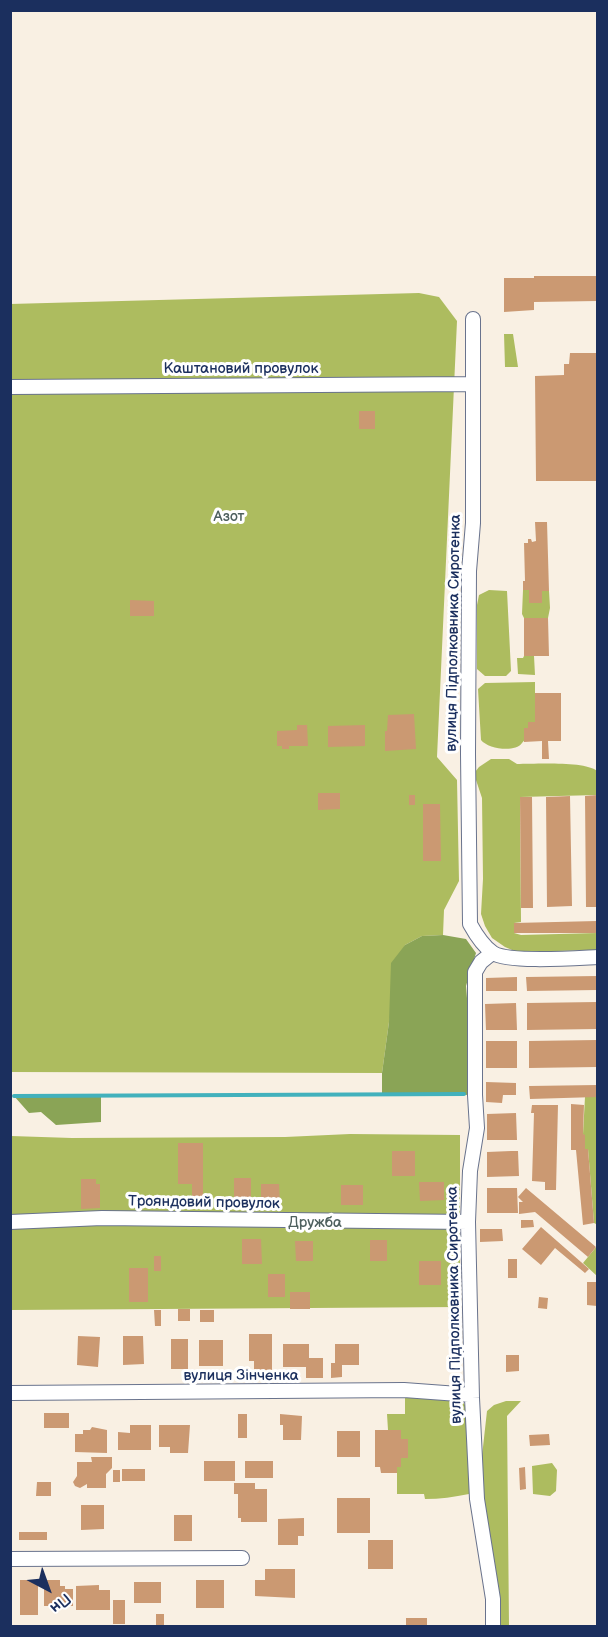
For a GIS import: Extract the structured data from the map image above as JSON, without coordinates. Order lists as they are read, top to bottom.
{
  "streets": {
    "street": [
      "Каштановий провулок",
      "вулиця Підполковника Сиротенка",
      "Трояндовий провулок",
      "вулиця Зінченка"
    ]
  },
  "crossings": [
    ["Каштановий провулок", "вулиця Підполковника Сиротенка"],
    ["вулиця Підполковника Сиротенка", "Трояндовий провулок"],
    ["вулиця Підполковника Сиротенка", "вулиця Зінченка"]
  ],
  "parks": ["Азот", "Дружба"],
  "north": "bottom right"
}
